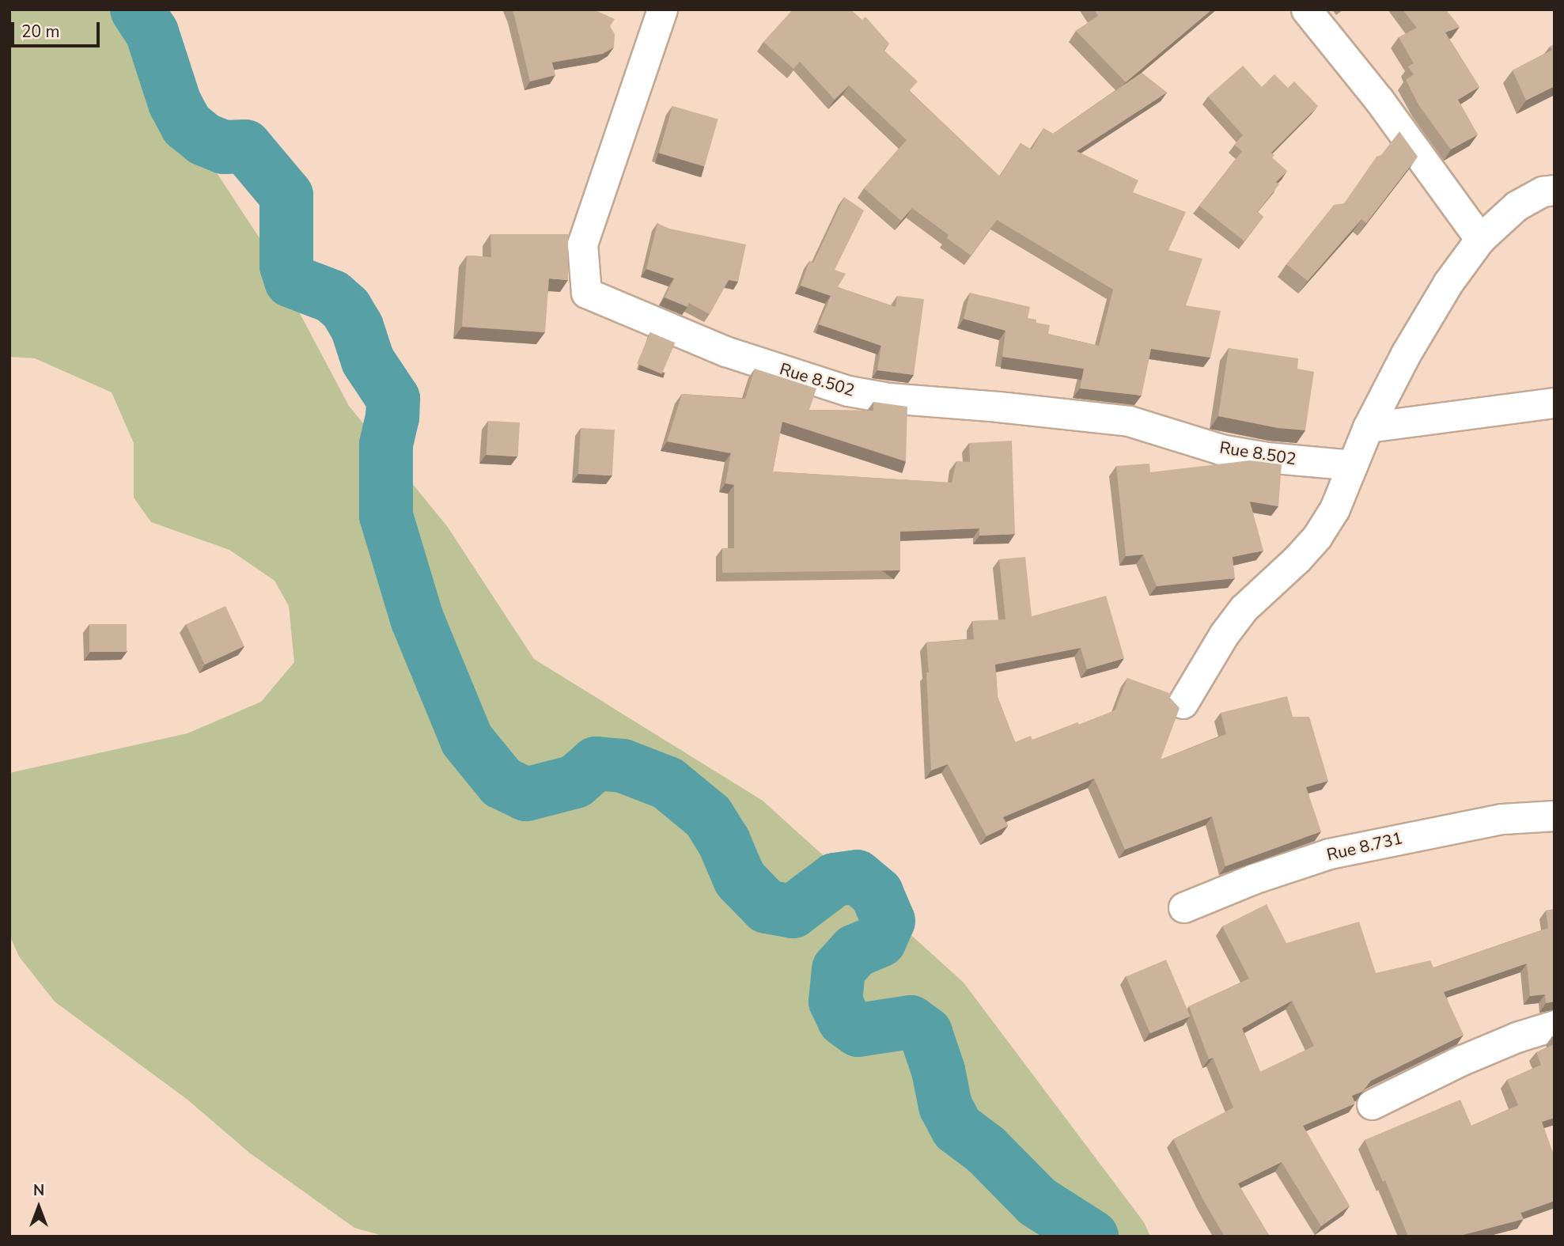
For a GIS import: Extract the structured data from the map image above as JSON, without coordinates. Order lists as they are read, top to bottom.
{
  "streets": {
    "street": ["Rue 8.502", "Rue 8.731"]
  },
  "scale_bar": "20 m",
  "north": "top"
}
